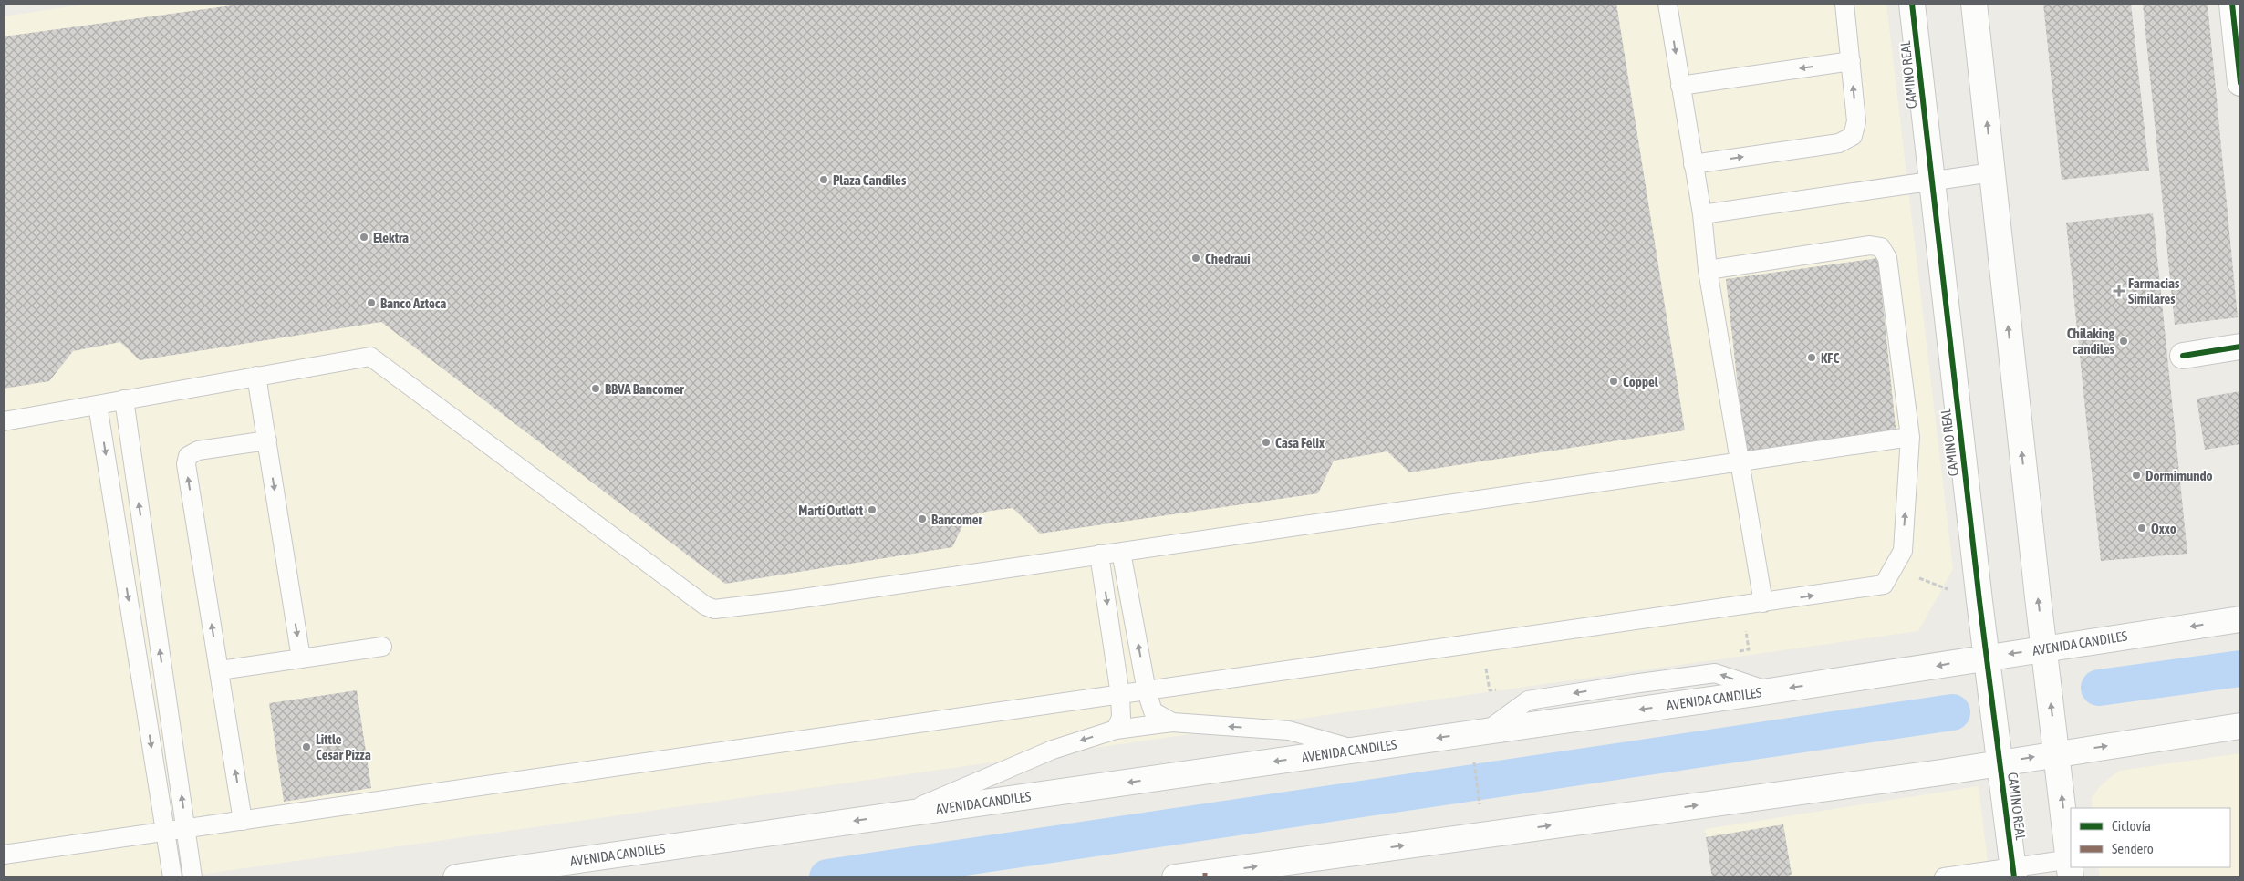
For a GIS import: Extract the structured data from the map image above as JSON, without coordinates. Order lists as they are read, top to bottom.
{
  "streets": {
    "main road": ["CAMINO REAL", "AVENIDA CANDILES"]
  },
  "crossings": [
    ["CAMINO REAL", "AVENIDA CANDILES"]
  ],
  "places": {
    "other": [
      "Plaza Candiles",
      "Elektra",
      "Chedraui",
      "Banco Azteca",
      "Chilaking candiles",
      "KFC",
      "Coppel",
      "BBVA Bancomer",
      "Casa Felix",
      "Dormimundo",
      "Martí Outlett",
      "Bancomer",
      "Oxxo",
      "Little Cesar Pizza"
    ],
    "health": ["Farmacias Similares"]
  },
  "legend": ["Ciclovía", "Sendero"]
}
